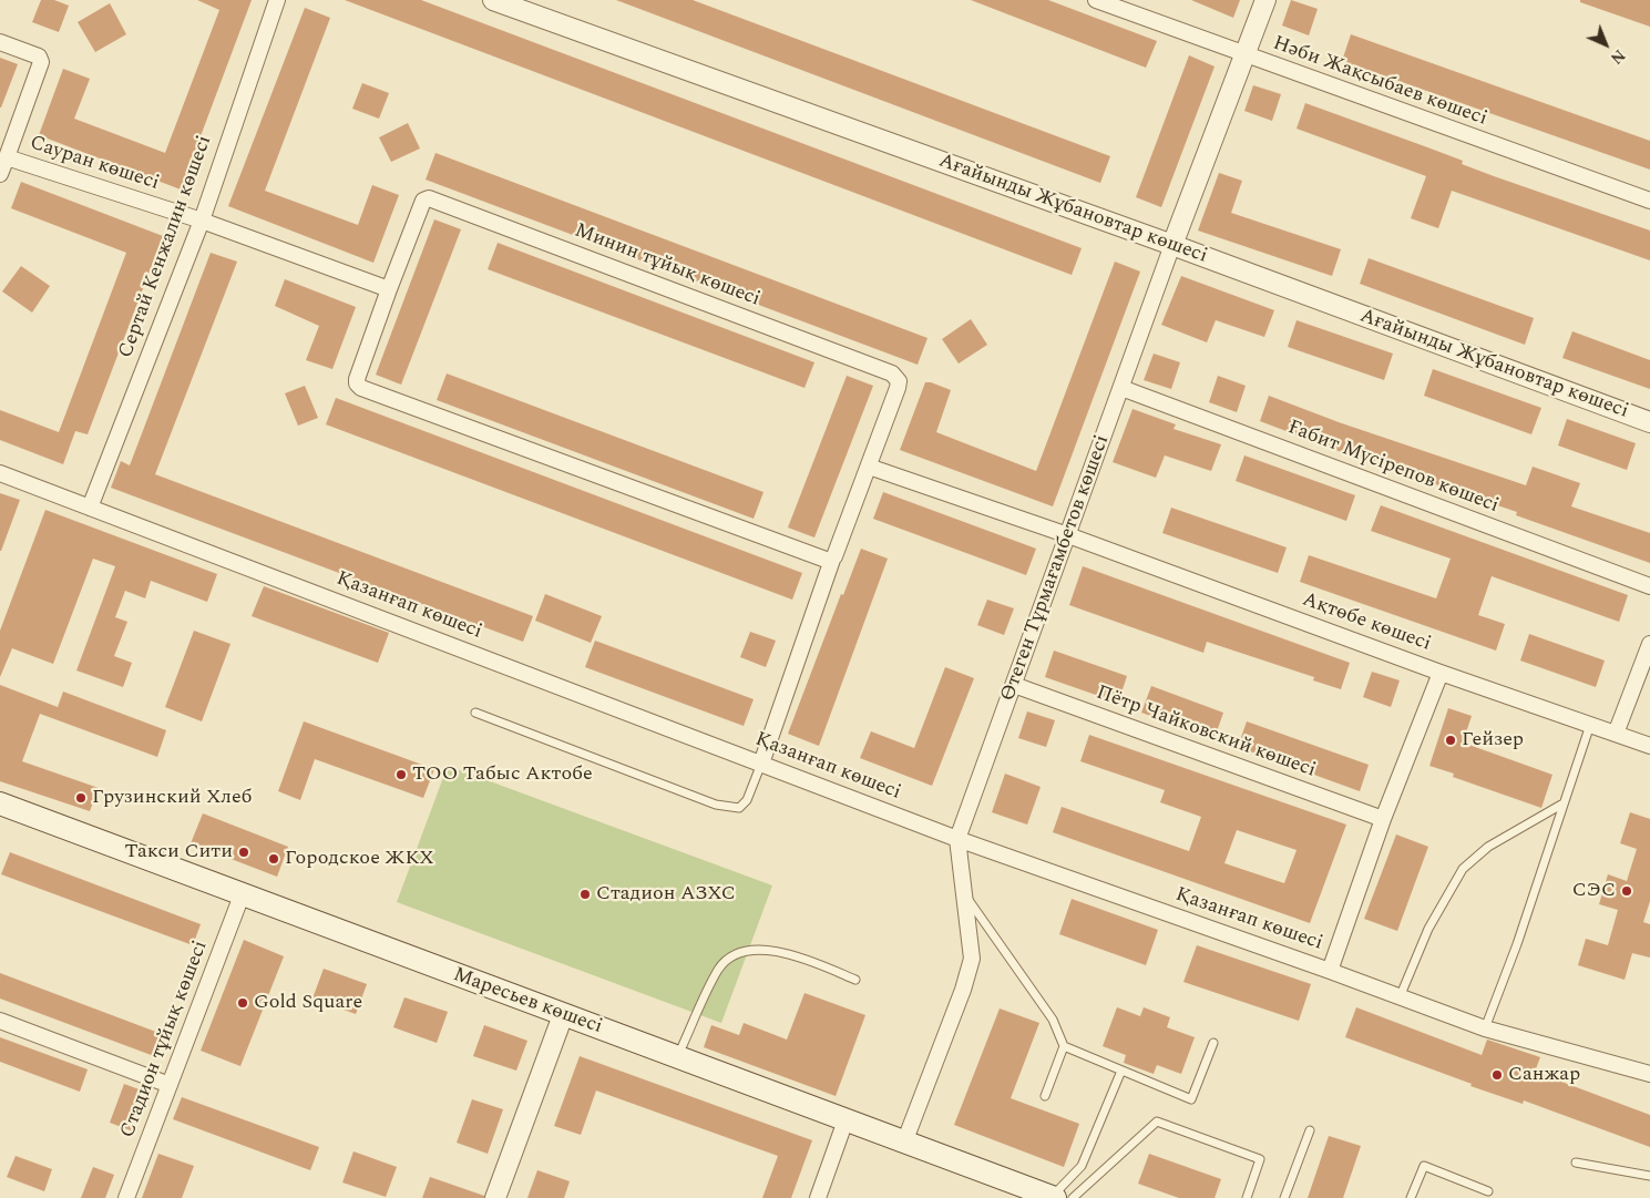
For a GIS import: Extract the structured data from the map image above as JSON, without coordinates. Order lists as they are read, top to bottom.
{
  "streets": {
    "main road": ["Маресьев көшесі"],
    "street": [
      "Нәби Жақсыбаев көшесі",
      "Сауран көшесі",
      "Ағайынды Жұбановтар көшесі",
      "Сертай Кенжалин көшесі",
      "Минин тұйық көшесі",
      "Ғабит Мүсірепов көшесі",
      "Өтеген Тұрмағамбетов көшесі",
      "Қазанғап көшесі",
      "Ақтөбе көшесі",
      "Пётр Чайковский көшесі",
      "Стадион тұйық көшесі"
    ]
  },
  "crossings": [
    ["Нәби Жақсыбаев көшесі", "Өтеген Тұрмағамбетов көшесі"],
    ["Сауран көшесі", "Сертай Кенжалин көшесі"],
    ["Ағайынды Жұбановтар көшесі", "Өтеген Тұрмағамбетов көшесі"],
    ["Сертай Кенжалин көшесі", "Қазанғап көшесі"],
    ["Минин тұйық көшесі", "Қазанғап көшесі"],
    ["Ғабит Мүсірепов көшесі", "Өтеген Тұрмағамбетов көшесі"],
    ["Өтеген Тұрмағамбетов көшесі", "Қазанғап көшесі"],
    ["Өтеген Тұрмағамбетов көшесі", "Ақтөбе көшесі"],
    ["Өтеген Тұрмағамбетов көшесі", "Пётр Чайковский көшесі"],
    ["Өтеген Тұрмағамбетов көшесі", "Маресьев көшесі"],
    ["Маресьев көшесі", "Стадион тұйық көшесі"]
  ],
  "places": [
    "Гейзер",
    "ТОО Табыс Актобе",
    "Грузинский Хлеб",
    "Такси Сити",
    "Городское ЖКХ",
    "СЭС",
    "Стадион АЗХС",
    "Gold Square",
    "Санжар"
  ],
  "north": "bottom right"
}
